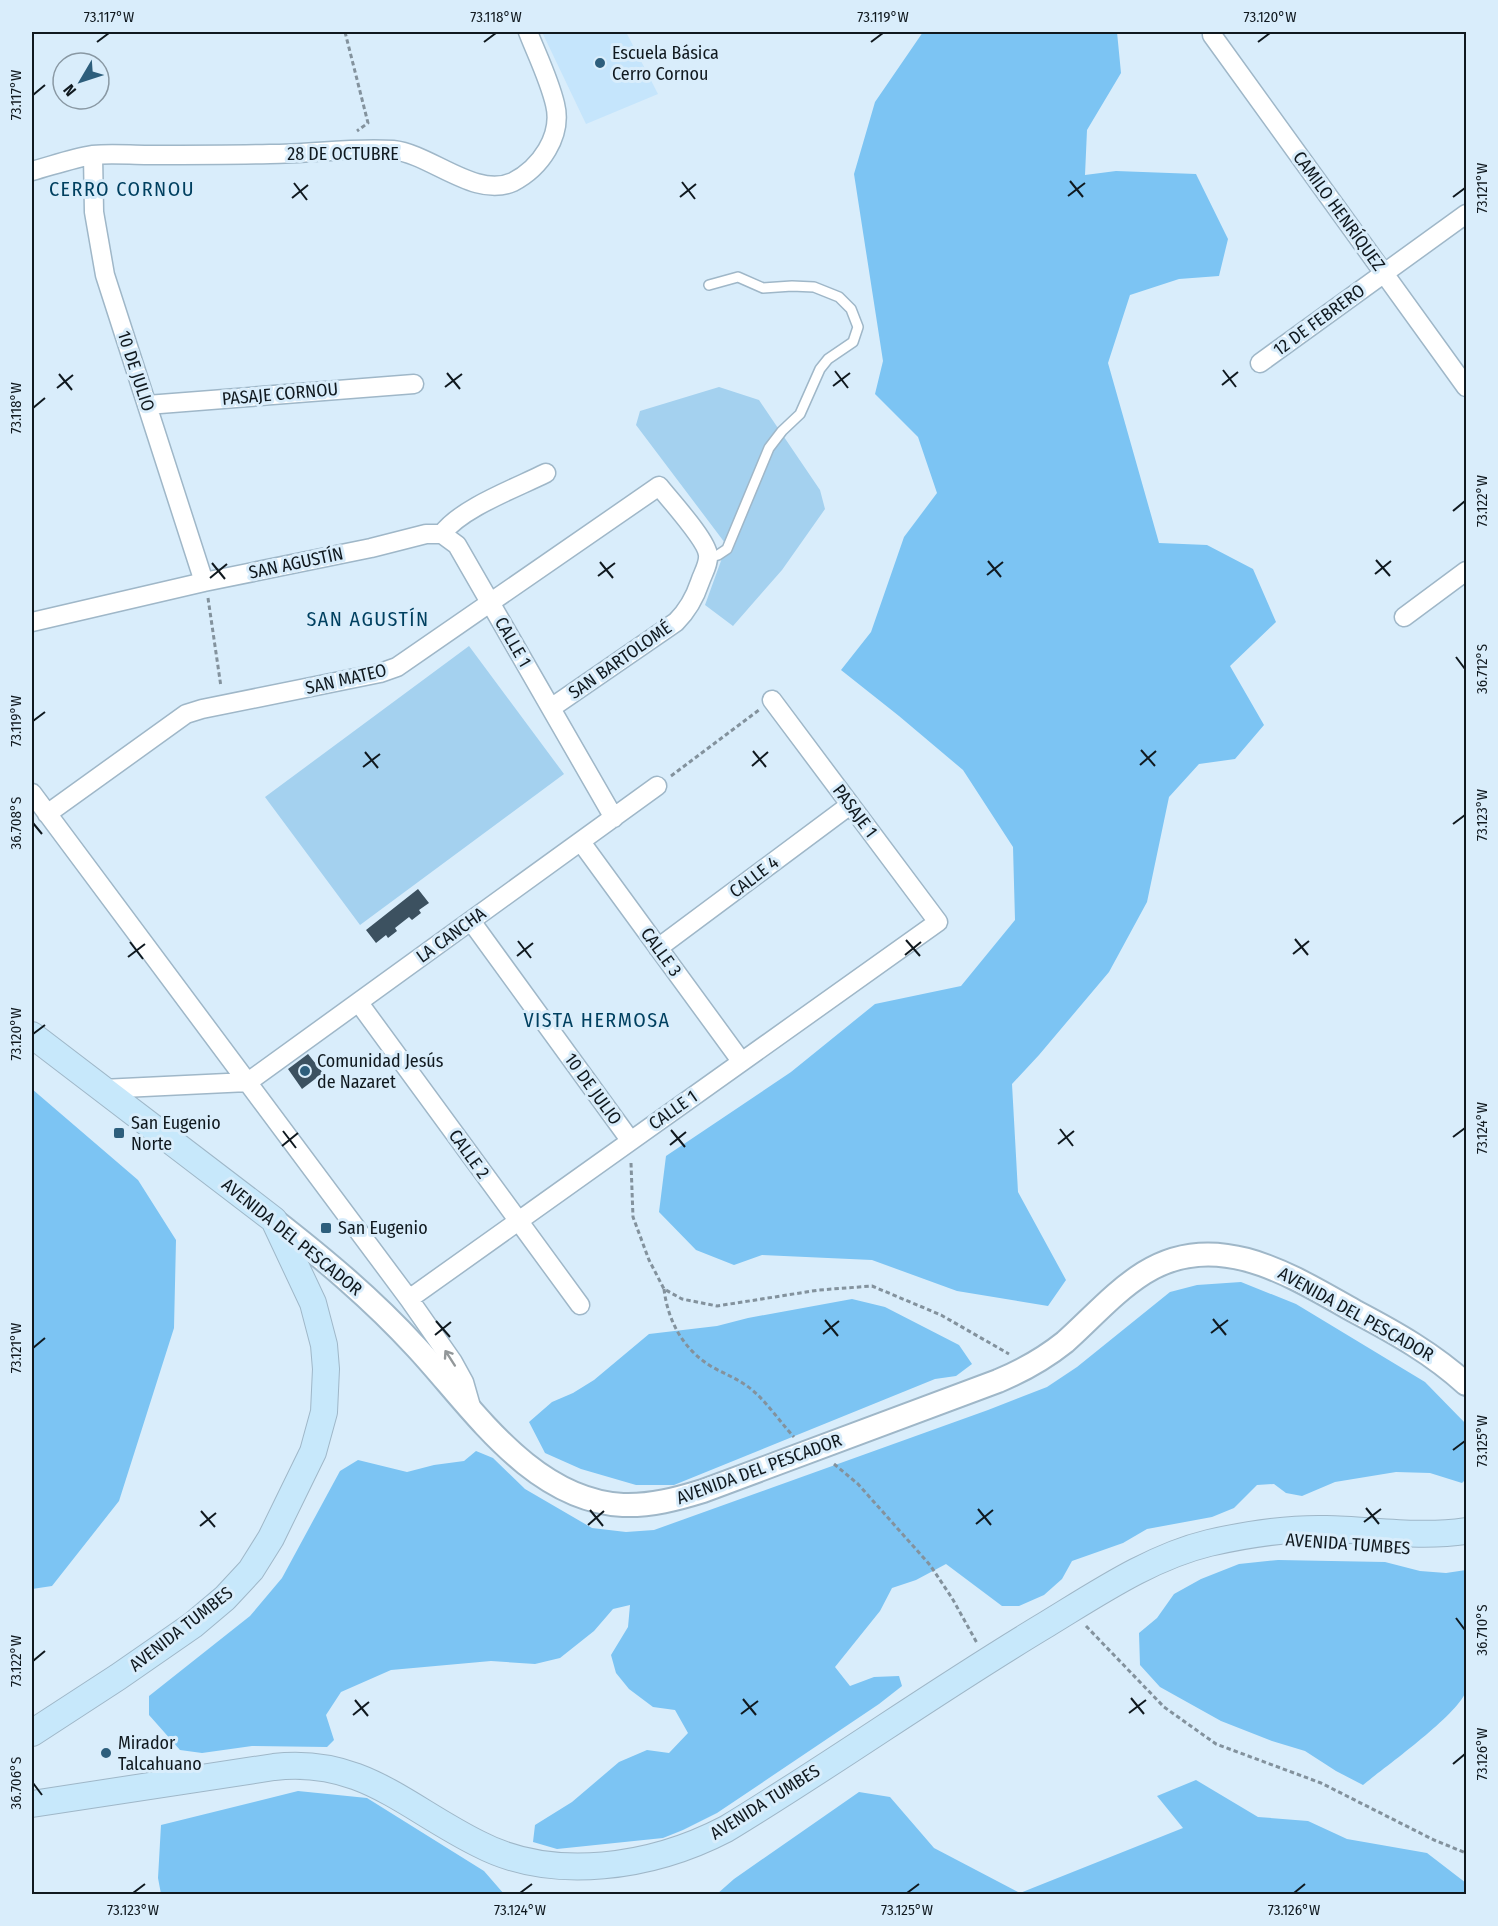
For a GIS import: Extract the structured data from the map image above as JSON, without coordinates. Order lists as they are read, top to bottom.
{
  "streets": {
    "main road": ["AVENIDA DEL PESCADOR", "AVENIDA TUMBES"],
    "street": [
      "28 DE OCTUBRE",
      "CAMILO HENRÍQUEZ",
      "12 DE FEBRERO",
      "10 DE JULIO",
      "PASAJE CORNOU",
      "SAN AGUSTÍN",
      "CALLE 1",
      "SAN BARTOLOMÉ",
      "SAN MATEO",
      "PASAJE 1",
      "CALLE 4",
      "LA CANCHA",
      "CALLE 3",
      "CALLE 2"
    ]
  },
  "crossings": [
    ["28 DE OCTUBRE", "10 DE JULIO"],
    ["CAMILO HENRÍQUEZ", "12 DE FEBRERO"],
    ["10 DE JULIO", "PASAJE CORNOU"],
    ["10 DE JULIO", "SAN AGUSTÍN"],
    ["10 DE JULIO", "CALLE 1"],
    ["10 DE JULIO", "LA CANCHA"],
    ["SAN AGUSTÍN", "CALLE 1"],
    ["CALLE 1", "SAN BARTOLOMÉ"],
    ["CALLE 1", "SAN MATEO"],
    ["CALLE 1", "PASAJE 1"],
    ["CALLE 1", "LA CANCHA"],
    ["CALLE 1", "CALLE 3"],
    ["CALLE 1", "CALLE 2"],
    ["SAN BARTOLOMÉ", "SAN MATEO"],
    ["PASAJE 1", "CALLE 4"],
    ["CALLE 4", "CALLE 3"],
    ["LA CANCHA", "CALLE 3"],
    ["LA CANCHA", "CALLE 2"],
    ["AVENIDA DEL PESCADOR", "AVENIDA TUMBES"]
  ],
  "districts": ["CERRO CORNOU", "SAN AGUSTÍN", "VISTA HERMOSA"],
  "places": {
    "other": ["Escuela Básica Cerro Cornou", "Comunidad Jesús de Nazaret", "Mirador Talcahuano"],
    "transit": ["San Eugenio Norte", "San Eugenio"]
  },
  "north": "bottom left",
  "coordinates": [
    "73.117°W",
    "73.118°W",
    "73.119°W",
    "73.120°W",
    "73.121°W",
    "73.122°W",
    "36.712°S",
    "73.123°W",
    "36.708°S",
    "73.124°W",
    "73.125°W",
    "36.710°S",
    "73.126°W",
    "36.706°S"
  ]
}
